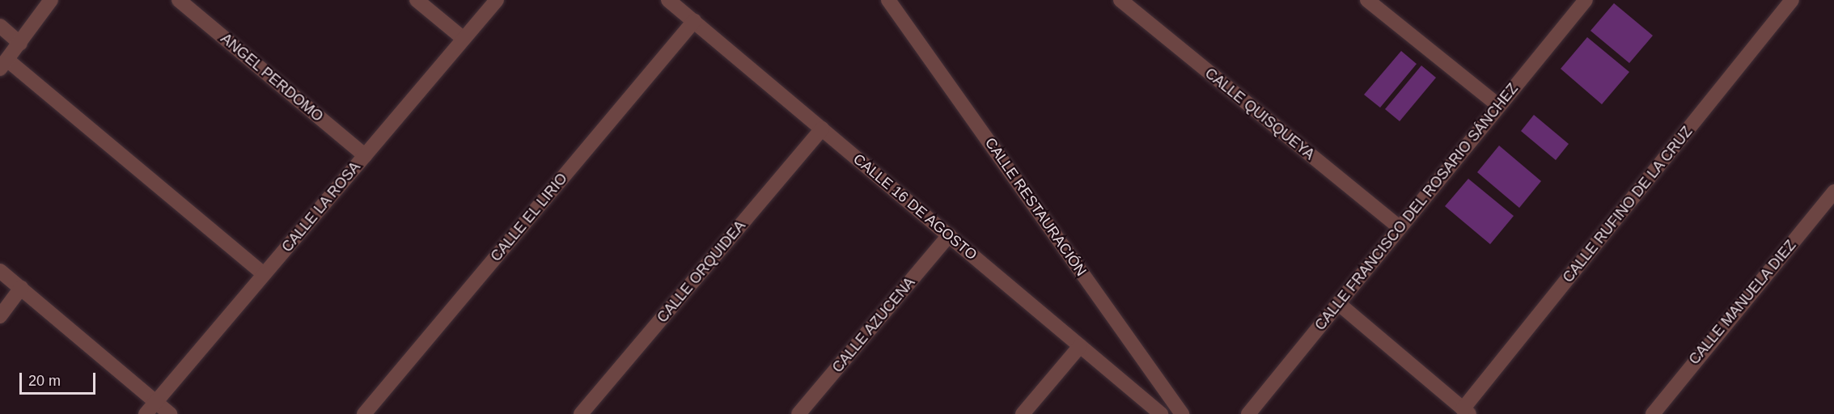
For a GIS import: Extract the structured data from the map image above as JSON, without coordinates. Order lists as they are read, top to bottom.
{
  "streets": {
    "street": [
      "ANGEL PERDOMO",
      "CALLE QUISQUEYA",
      "CALLE RUFINO DE LA CRUZ",
      "CALLE LA ROSA",
      "CALLE 16 DE AGOSTO",
      "CALLE RESTAURACIÓN",
      "CALLE FRANCISCO DEL ROSARIO SÁNCHEZ",
      "CALLE EL LIRIO",
      "CALLE ORQUIDEA",
      "CALLE MANUELA DIEZ",
      "CALLE AZUCENA"
    ]
  },
  "crossings": [
    ["ANGEL PERDOMO", "CALLE LA ROSA"],
    ["CALLE QUISQUEYA", "CALLE FRANCISCO DEL ROSARIO SÁNCHEZ"],
    ["CALLE 16 DE AGOSTO", "CALLE EL LIRIO"],
    ["CALLE 16 DE AGOSTO", "CALLE ORQUIDEA"],
    ["CALLE 16 DE AGOSTO", "CALLE AZUCENA"]
  ],
  "scale_bar": "20 m"
}
